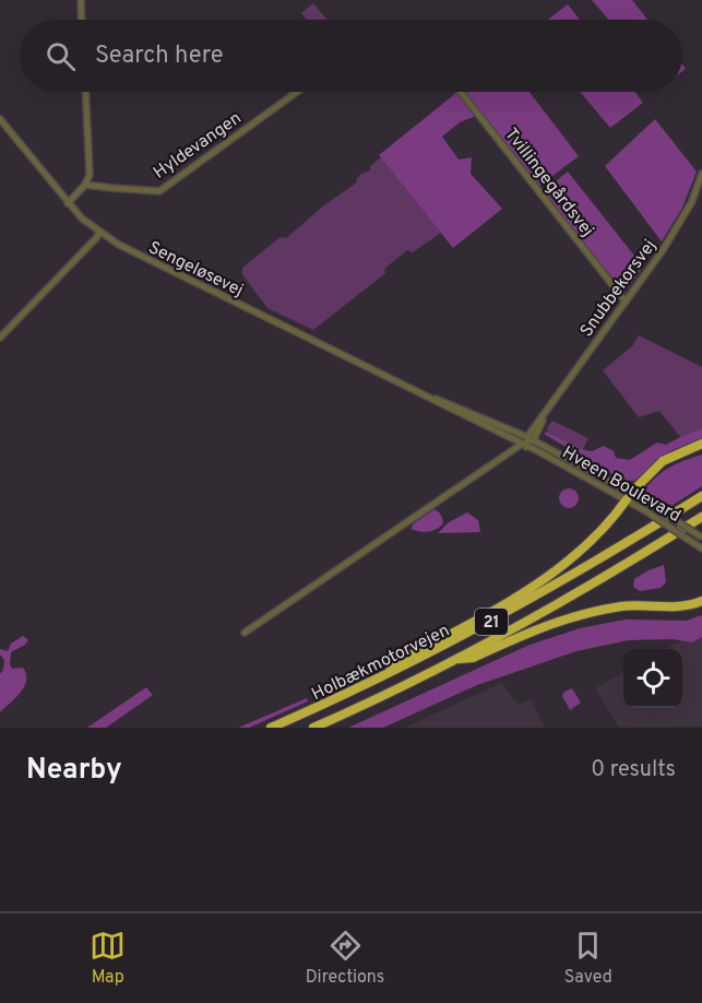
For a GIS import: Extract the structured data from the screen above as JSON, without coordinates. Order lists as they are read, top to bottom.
{
  "streets": {
    "highway": ["21", "Holbækmotorvejen"],
    "street": [
      "Hyldevangen",
      "Tvillingegårdsvej",
      "Sengeløsevej",
      "Snubbekorsvej",
      "Hveen Boulevard"
    ]
  },
  "crossings": [
    ["Tvillingegårdsvej", "Snubbekorsvej"],
    ["Sengeløsevej", "Snubbekorsvej"],
    ["Sengeløsevej", "Hveen Boulevard"],
    ["Snubbekorsvej", "Hveen Boulevard"]
  ],
  "page": {
    "search": "Search here",
    "heading": ["Nearby", "0 results"],
    "nav": ["Map", "Directions", "Saved"]
  }
}
